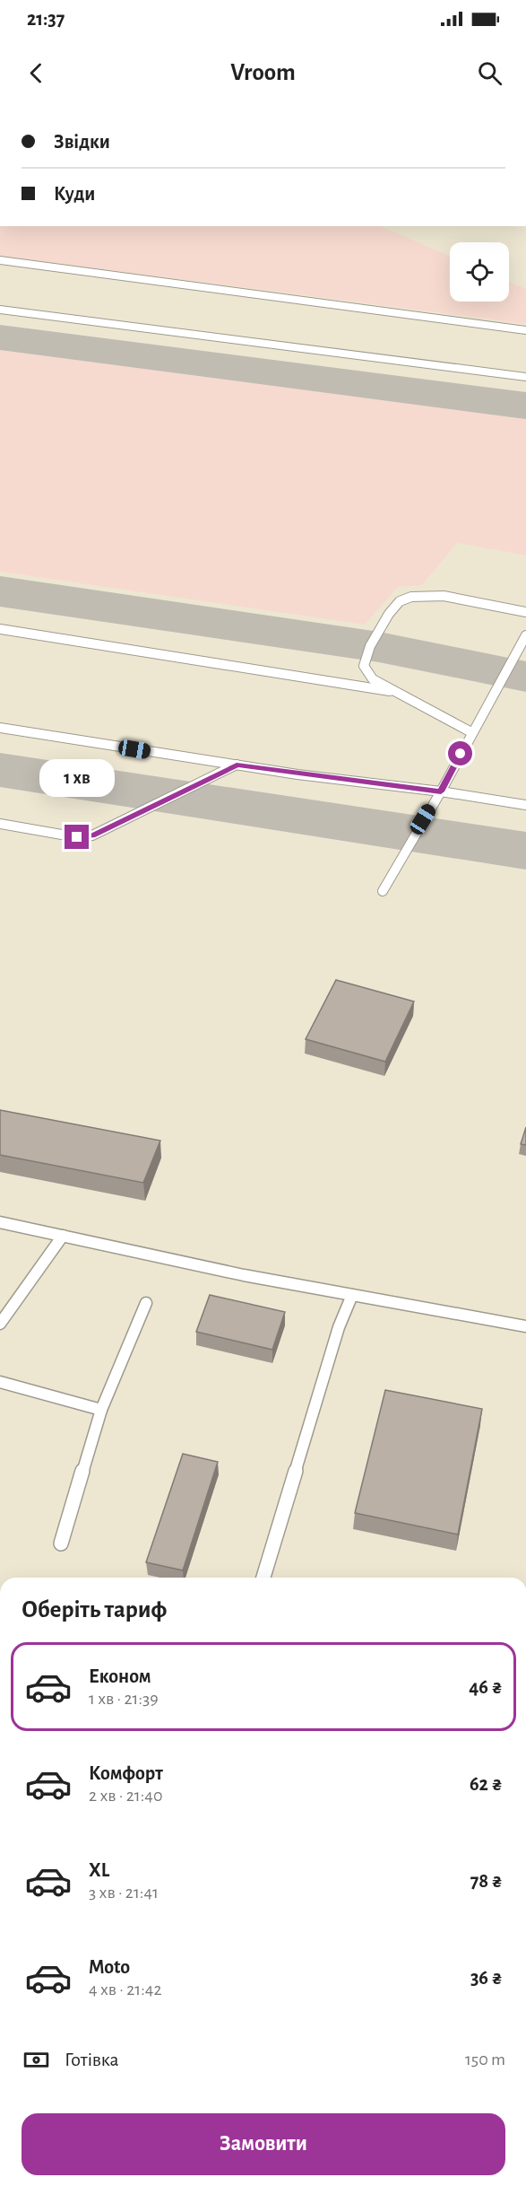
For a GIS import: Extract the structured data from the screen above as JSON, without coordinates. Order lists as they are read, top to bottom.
{
  "page": {
    "status": "21:37",
    "header": "Vroom",
    "banner": ["Звідки", "Куди"],
    "bubble": "1 хв",
    "heading": "Оберіть тариф",
    "list": [
      {
        "name": "Економ",
        "note": "1 хв · 21:39",
        "value": "46 ₴"
      },
      {
        "name": "Комфорт",
        "note": "2 хв · 21:40",
        "value": "62 ₴"
      },
      {
        "name": "XL",
        "note": "3 хв · 21:41",
        "value": "78 ₴"
      },
      {
        "name": "Moto",
        "note": "4 хв · 21:42",
        "value": "36 ₴"
      }
    ],
    "pay": ["Готівка", "150 m"],
    "buttons": "Замовити"
  }
}
